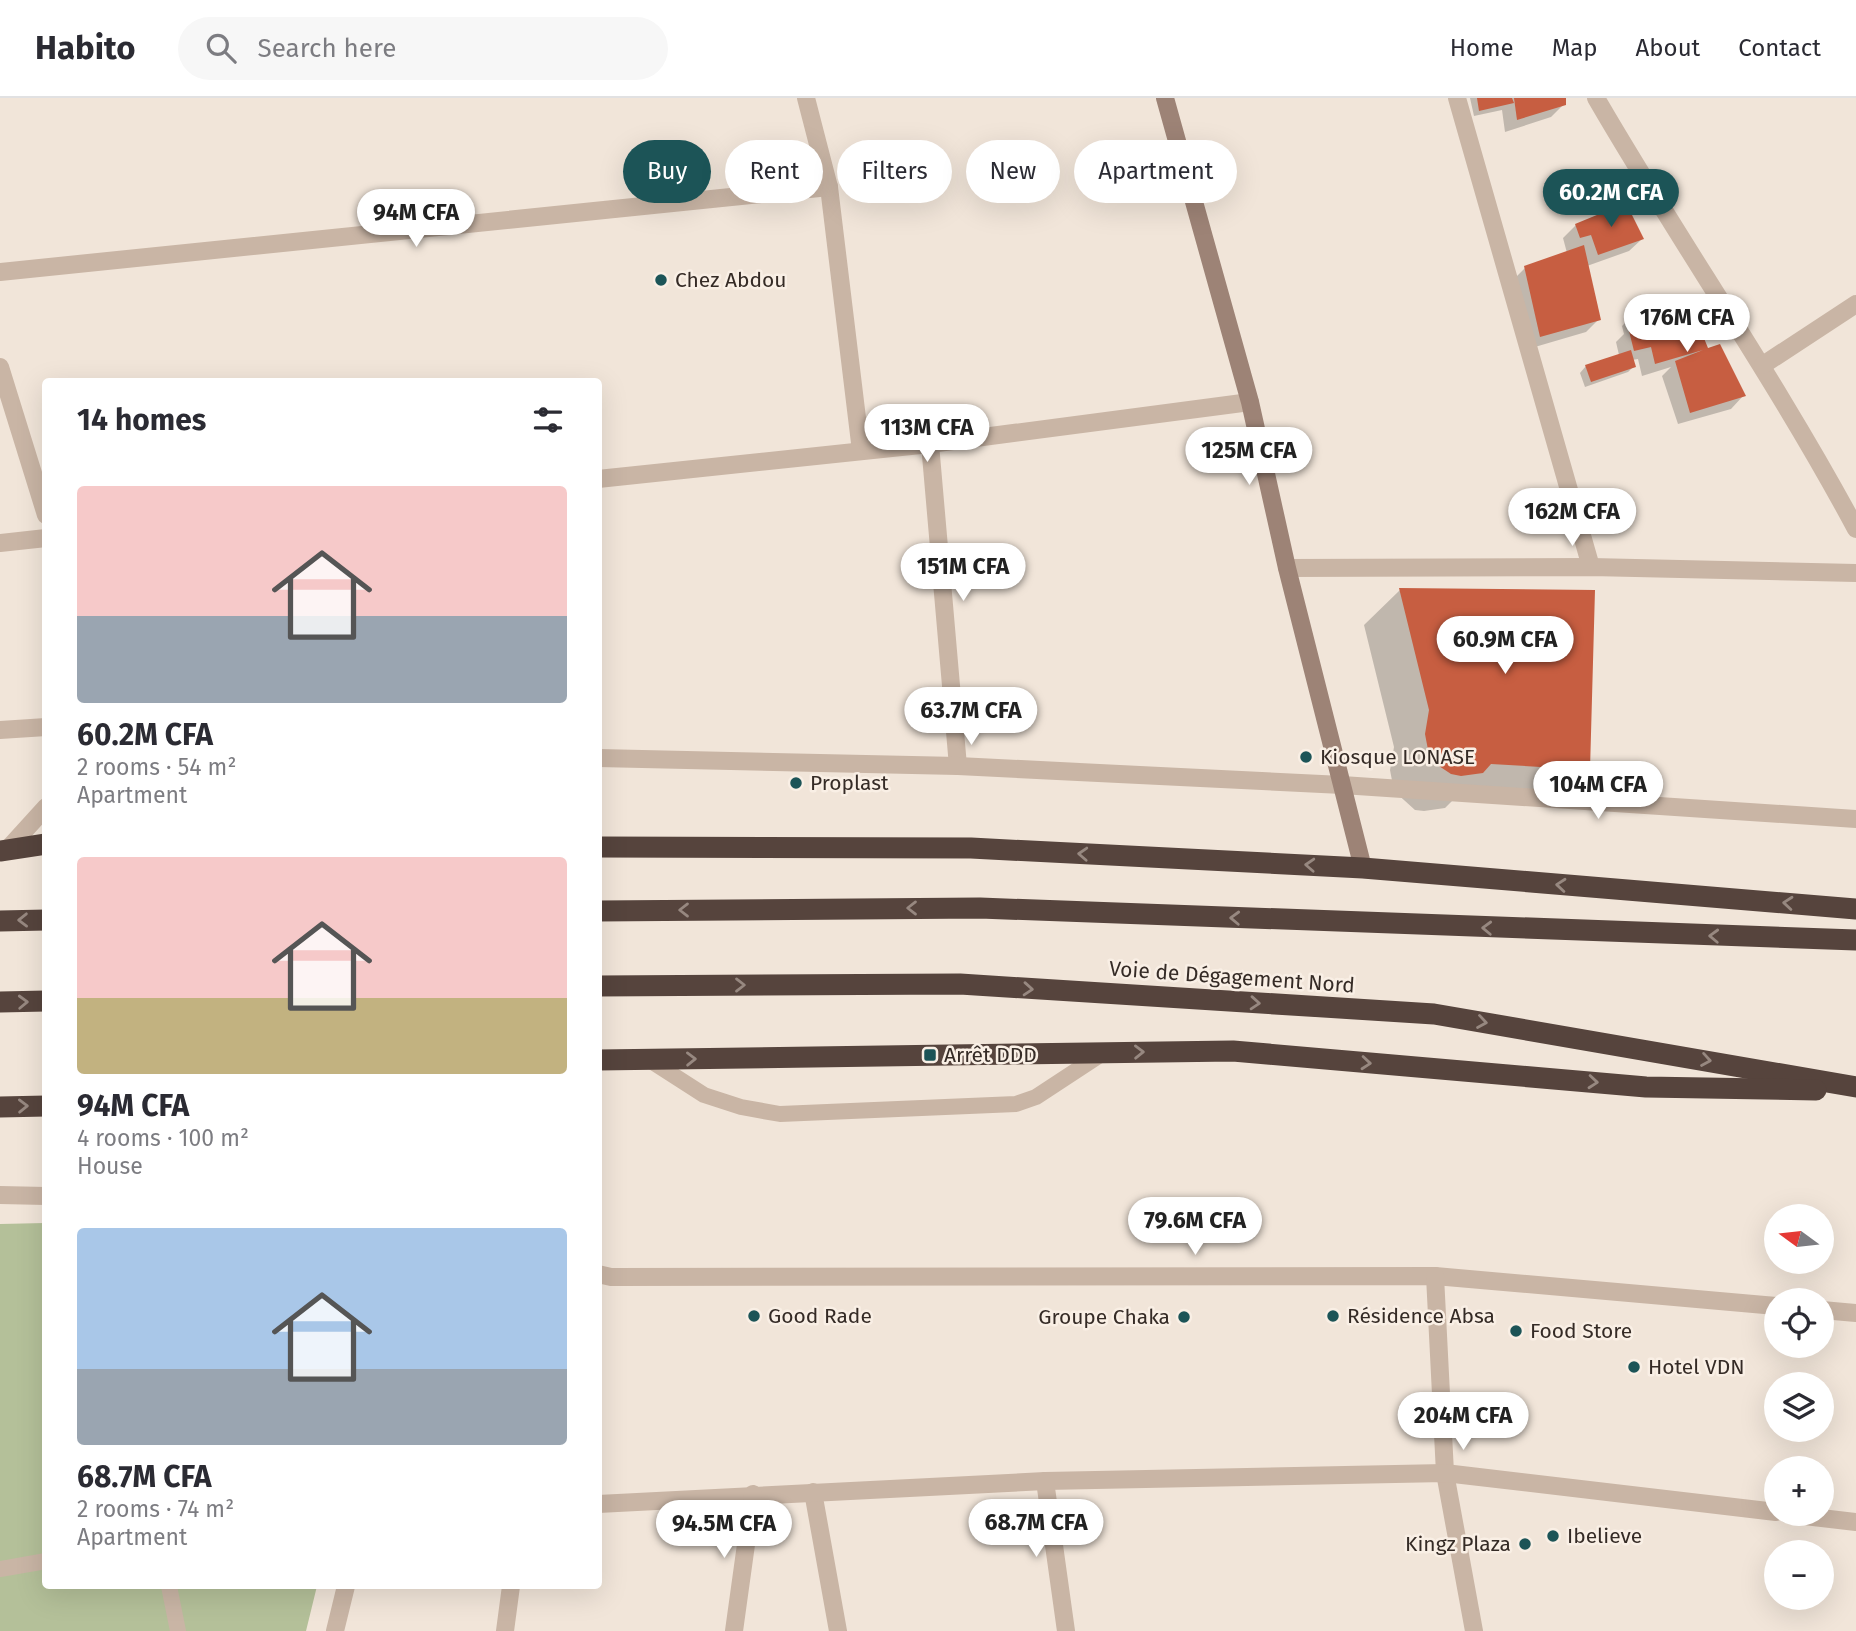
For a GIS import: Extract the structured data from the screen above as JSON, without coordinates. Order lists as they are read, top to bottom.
{
  "streets": {
    "highway": ["Voie de Dégagement Nord"]
  },
  "places": {
    "other": [
      "Chez Abdou",
      "Kiosque LONASE",
      "Proplast",
      "Good Rade",
      "Résidence Absa",
      "Groupe Chaka",
      "Food Store",
      "Hotel VDN",
      "Ibelieve",
      "Kingz Plaza"
    ],
    "transit": ["Arrêt DDD"]
  },
  "north": "left",
  "page": {
    "header": "Habito",
    "search": "Search here",
    "nav": [
      "Home",
      "Map",
      "About",
      "Contact"
    ],
    "chip": [
      "Buy",
      "Rent",
      "Filters",
      "New",
      "Apartment"
    ],
    "price": [
      "60.2M CFA",
      "94M CFA",
      "176M CFA",
      "113M CFA",
      "125M CFA",
      "162M CFA",
      "151M CFA",
      "60.9M CFA",
      "63.7M CFA",
      "104M CFA",
      "79.6M CFA",
      "204M CFA",
      "68.7M CFA",
      "94.5M CFA"
    ],
    "heading": "14 homes",
    "list": [
      {
        "name": "60.2M CFA",
        "note": "2 rooms · 54 m² · Apartment"
      },
      {
        "name": "94M CFA",
        "note": "4 rooms · 100 m² · House"
      },
      {
        "name": "68.7M CFA",
        "note": "2 rooms · 74 m² · Apartment"
      }
    ],
    "map_buttons": ["+", "−"]
  }
}
